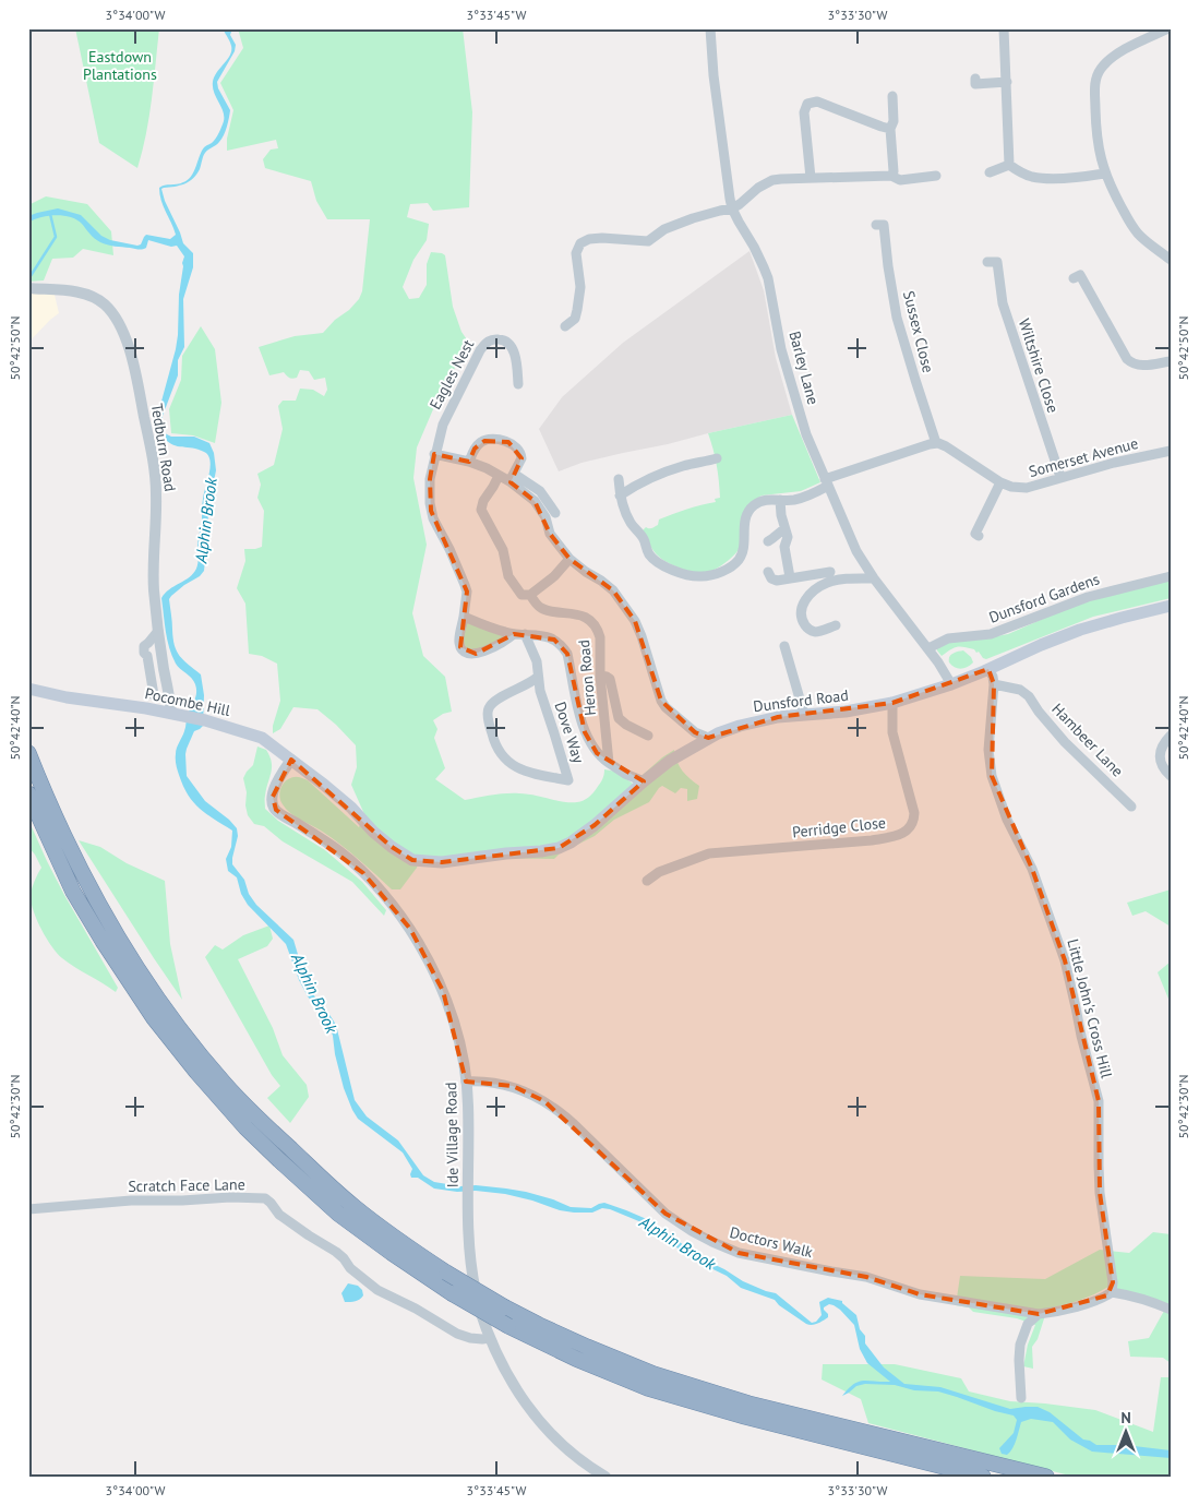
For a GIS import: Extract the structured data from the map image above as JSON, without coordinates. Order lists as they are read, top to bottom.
{
  "streets": {
    "main road": ["Dunsford Road", "Pocombe Hill"],
    "street": [
      "Sussex Close",
      "Wiltshire Close",
      "Barley Lane",
      "Eagles Nest",
      "Tedburn Road",
      "Somerset Avenue",
      "Dunsford Gardens",
      "Heron Road",
      "Dove Way",
      "Hambeer Lane",
      "Perridge Close",
      "Little John's Cross Hill",
      "Ide Village Road",
      "Scratch Face Lane",
      "Doctors Walk"
    ]
  },
  "crossings": [
    ["Sussex Close", "Somerset Avenue"],
    ["Wiltshire Close", "Somerset Avenue"],
    ["Barley Lane", "Dunsford Gardens"],
    ["Barley Lane", "Dunsford Road"],
    ["Tedburn Road", "Pocombe Hill"],
    ["Dunsford Road", "Pocombe Hill"],
    ["Dunsford Road", "Perridge Close"],
    ["Dunsford Road", "Little John's Cross Hill"],
    ["Pocombe Hill", "Ide Village Road"],
    ["Hambeer Lane", "Little John's Cross Hill"],
    ["Ide Village Road", "Scratch Face Lane"],
    ["Ide Village Road", "Doctors Walk"]
  ],
  "water": ["Alphin Brook"],
  "parks": ["Eastdown Plantations"],
  "north": "top",
  "coordinates": [
    "3°34'00\"W",
    "3°33'45\"W",
    "3°33'30\"W",
    "50°42'50\"N",
    "50°42'40\"N",
    "50°42'30\"N"
  ]
}
